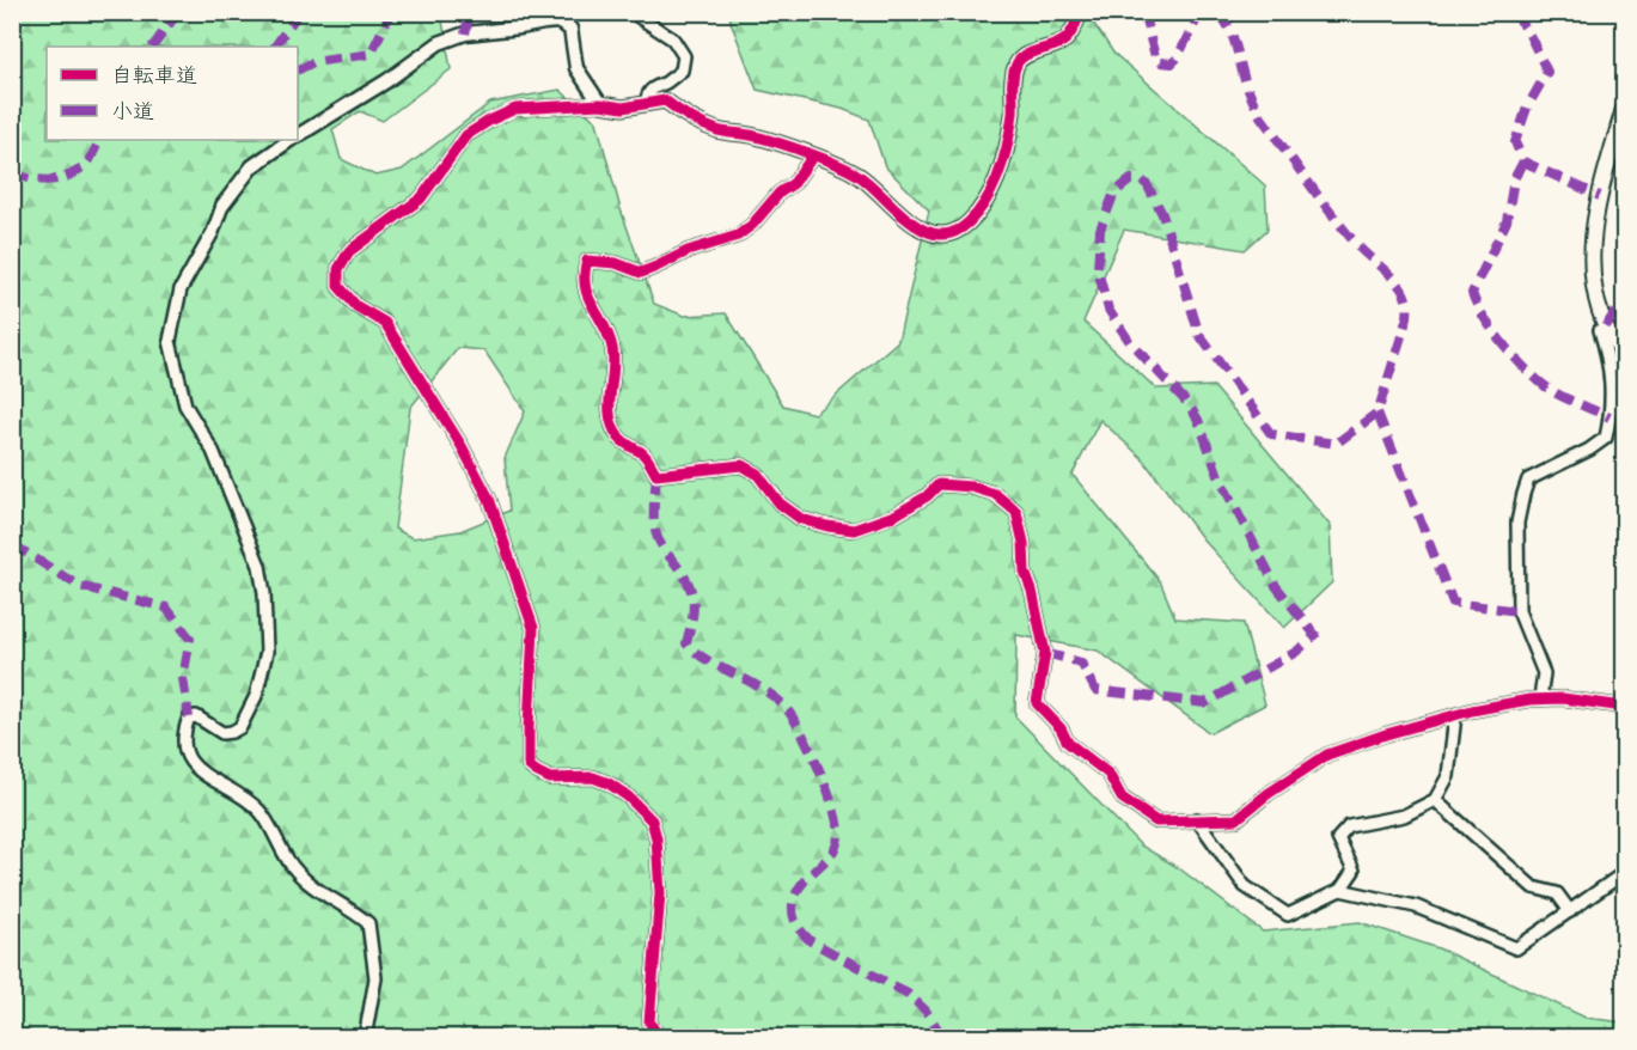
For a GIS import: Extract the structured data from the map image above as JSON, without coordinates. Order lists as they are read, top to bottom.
{
  "legend": ["自転車道", "小道"]
}
